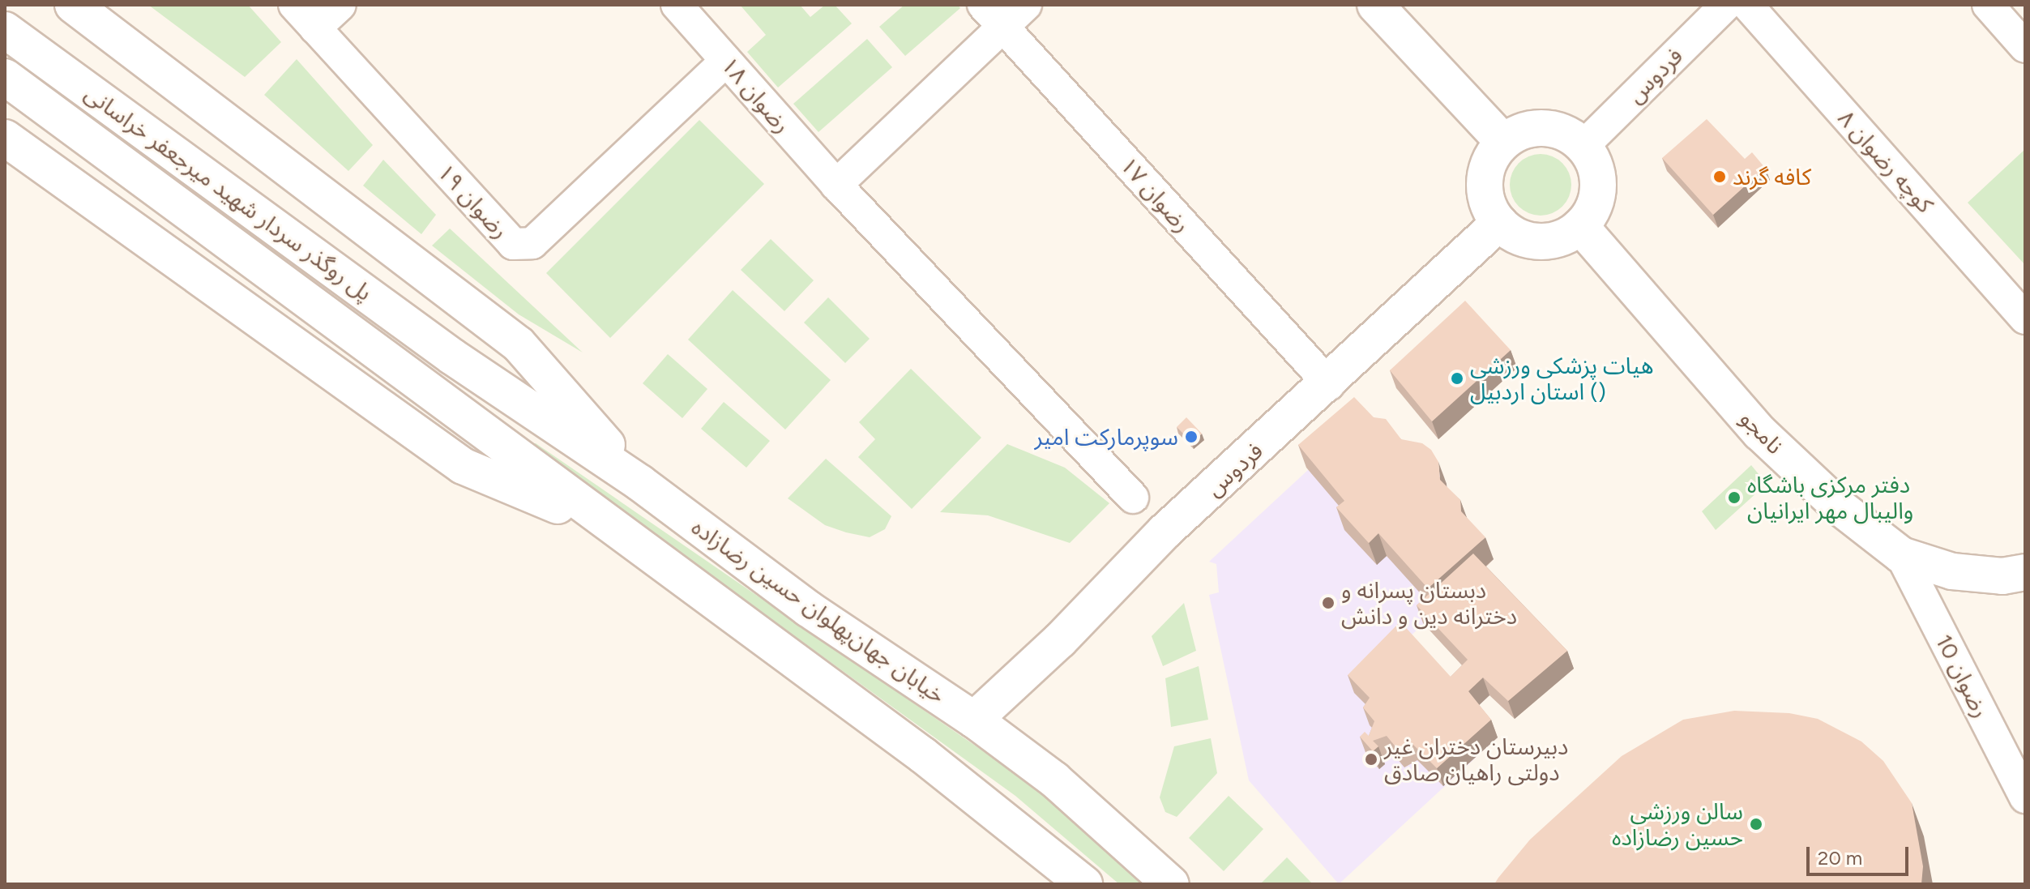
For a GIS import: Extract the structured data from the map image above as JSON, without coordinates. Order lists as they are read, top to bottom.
{
  "streets": {
    "main road": [
      "فردوس",
      "پل روگذر سردار شهید میرجعفر خراسانی",
      "نامجو",
      "خیابان جهان‌پهلوان حسین رضا‌زاده"
    ],
    "street": [
      "رضوان ۱۸",
      "کوچه رضوان ۸",
      "رضوان ۱۷",
      "رضوان ۱۹",
      "رضوان 10"
    ]
  },
  "crossings": [
    ["فردوس", "رضوان ۱۷"],
    ["فردوس", "نامجو"],
    ["فردوس", "خیابان جهان‌پهلوان حسین رضا‌زاده"],
    ["رضوان ۱۸", "رضوان ۱۹"],
    ["پل روگذر سردار شهید میرجعفر خراسانی", "خیابان جهان‌پهلوان حسین رضا‌زاده"],
    ["نامجو", "رضوان 10"]
  ],
  "places": [
    "کافه گرند",
    "هیات پزشکی ورزشی استان اردبیل ()",
    "سوپرمارکت امیر",
    "دفتر مرکزی باشگاه والیبال مهر ایرانیان",
    "دبستان پسرانه و دخترانه دین و دانش",
    "دبیرستان دختران غیر دولتی راهیان صادق",
    "سالن ورزشی حسین رضا‌زاده"
  ],
  "scale_bar": "20 m"
}
